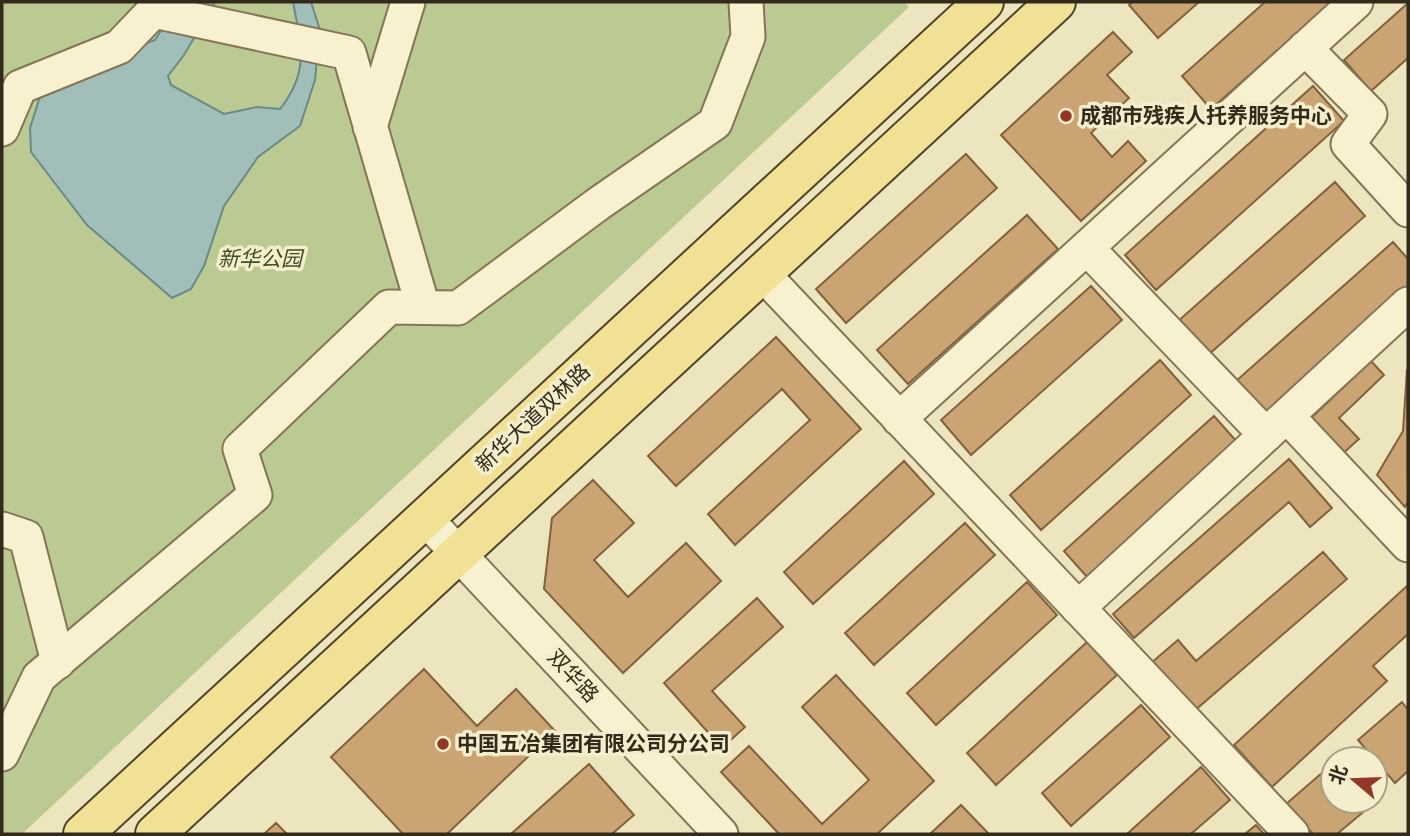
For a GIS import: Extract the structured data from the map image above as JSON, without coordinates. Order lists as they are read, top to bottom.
{
  "streets": {
    "main road": ["新华大道双林路"],
    "street": ["双华路"]
  },
  "crossings": [
    ["新华大道双林路", "双华路"]
  ],
  "parks": ["新华公园"],
  "places": ["成都市残疾人托养服务中心", "中国五冶集团有限公司分公司"],
  "north": "left"
}
